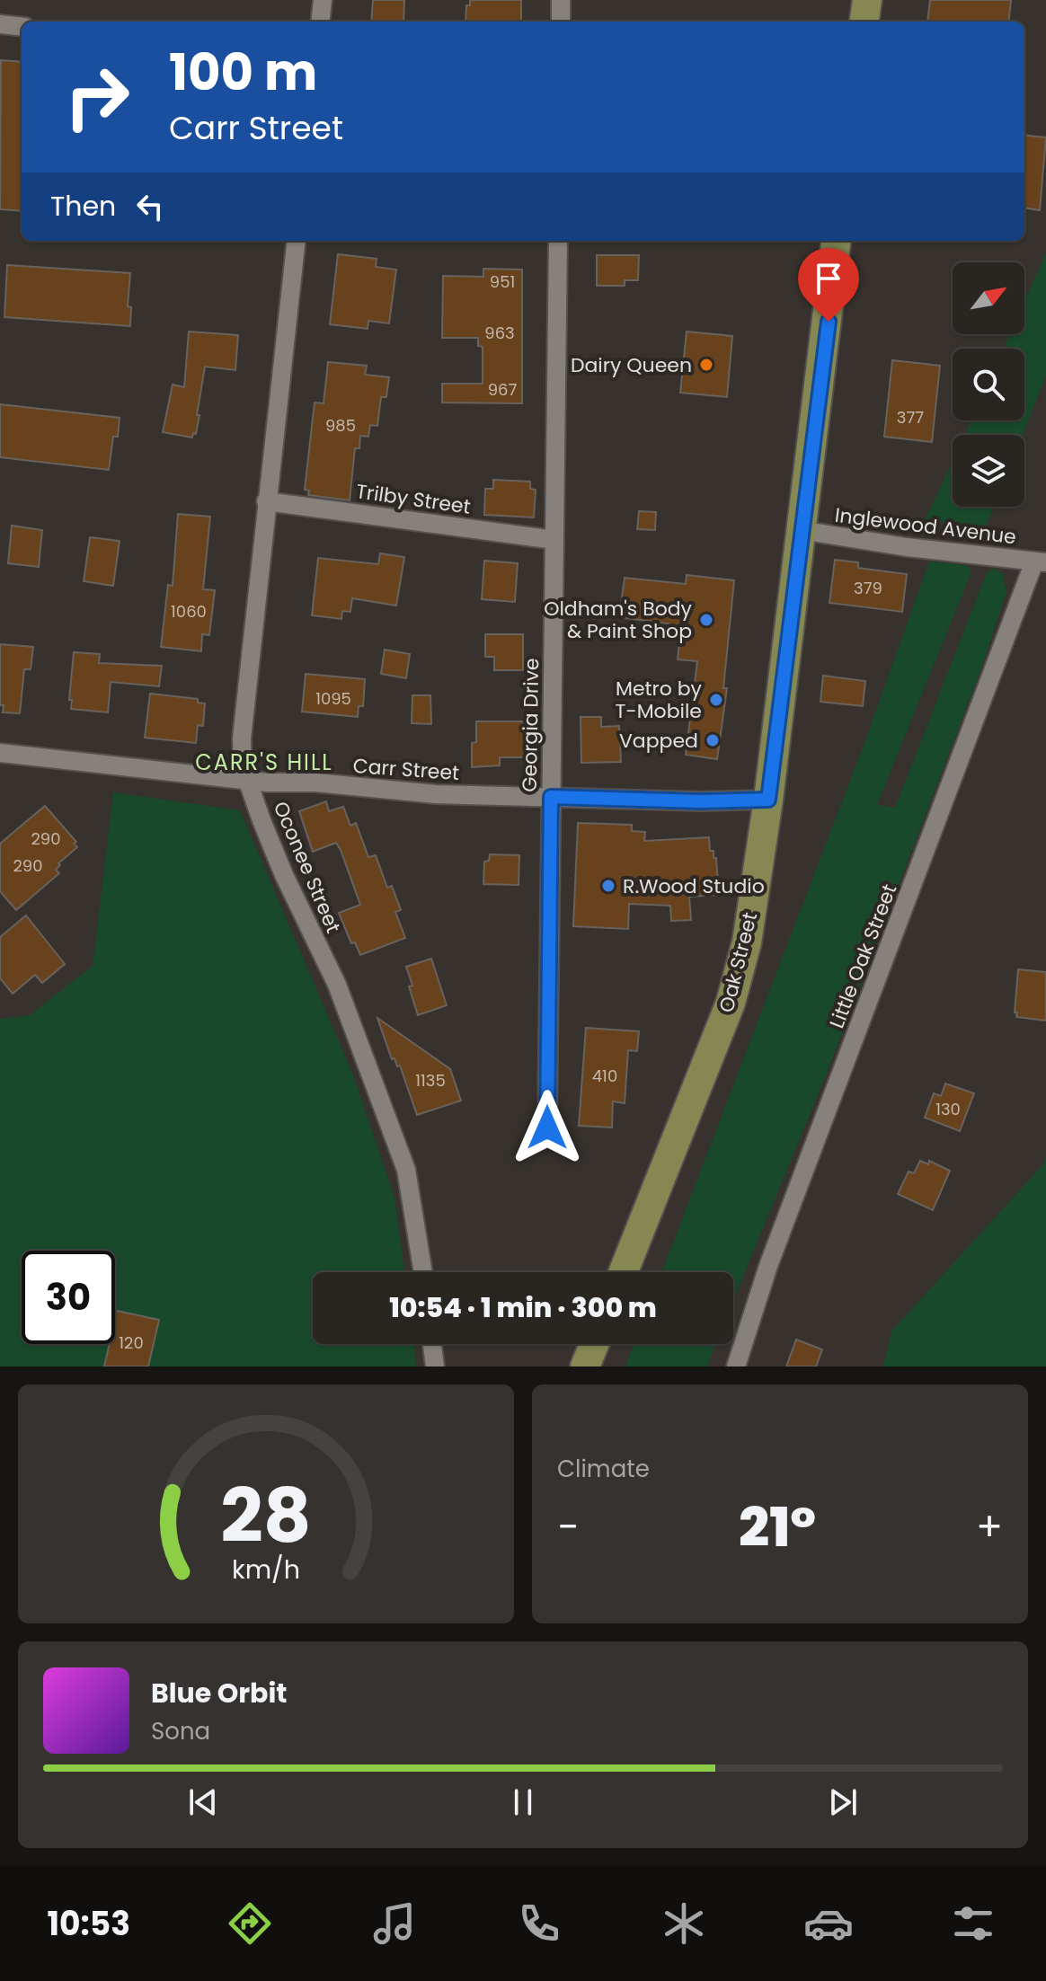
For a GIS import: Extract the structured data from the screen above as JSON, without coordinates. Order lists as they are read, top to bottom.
{
  "streets": {
    "main road": ["Oak Street"],
    "street": [
      "Trilby Street",
      "Inglewood Avenue",
      "Georgia Drive",
      "Carr Street",
      "Oconee Street",
      "Little Oak Street"
    ]
  },
  "crossings": [
    ["Trilby Street", "Georgia Drive"],
    ["Trilby Street", "Oconee Street"],
    ["Inglewood Avenue", "Little Oak Street"],
    ["Inglewood Avenue", "Oak Street"],
    ["Georgia Drive", "Carr Street"],
    ["Carr Street", "Oconee Street"],
    ["Carr Street", "Oak Street"]
  ],
  "districts": ["CARR'S HILL"],
  "places": [
    "Dairy Queen",
    "Oldham's Body & Paint Shop",
    "Metro by T-Mobile",
    "Vapped",
    "R.Wood Studio"
  ],
  "house_numbers": [
    "951",
    "963",
    "967",
    "377",
    "985",
    "379",
    "1060",
    "1095",
    "290",
    "290",
    "410",
    "1135",
    "130",
    "120"
  ],
  "north": "top right",
  "page": {
    "turn": ["100 m", "Carr Street"],
    "then": "Then",
    "limit": "30",
    "trip": "10:54 · 1 min · 300 m",
    "tile": "Climate",
    "heat": ["−", "21°", "+"],
    "song": ["Blue Orbit", "Sona"],
    "tabs": "10:53",
    "gauge": ["28", "km/h"]
  }
}
